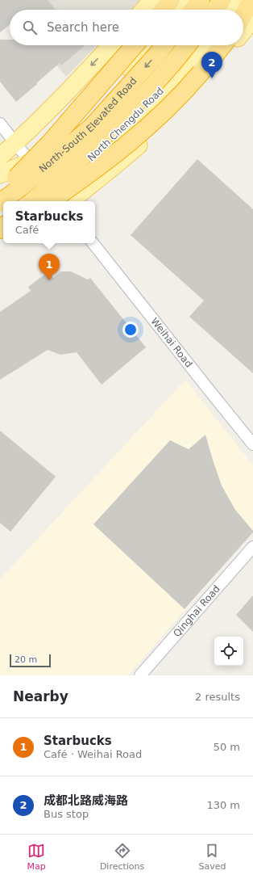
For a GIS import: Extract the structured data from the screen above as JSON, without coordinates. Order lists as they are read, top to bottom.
{
  "streets": {
    "highway": ["North-South Elevated Road"],
    "main road": ["North Chengdu Road"],
    "street": ["Weihai Road", "Qinghai Road"]
  },
  "scale_bar": "20 m",
  "page": {
    "search": "Search here",
    "pins": ["2", "1"],
    "popup": ["Starbucks", "Café"],
    "scale": "20 m",
    "heading": ["Nearby", "2 results"],
    "list": [
      {
        "mark": "1",
        "name": "Starbucks",
        "note": "Café · Weihai Road",
        "value": "50 m"
      },
      {
        "mark": "2",
        "name": "成都北路威海路",
        "note": "Bus stop",
        "value": "130 m"
      }
    ],
    "nav": ["Map", "Directions", "Saved"]
  }
}
